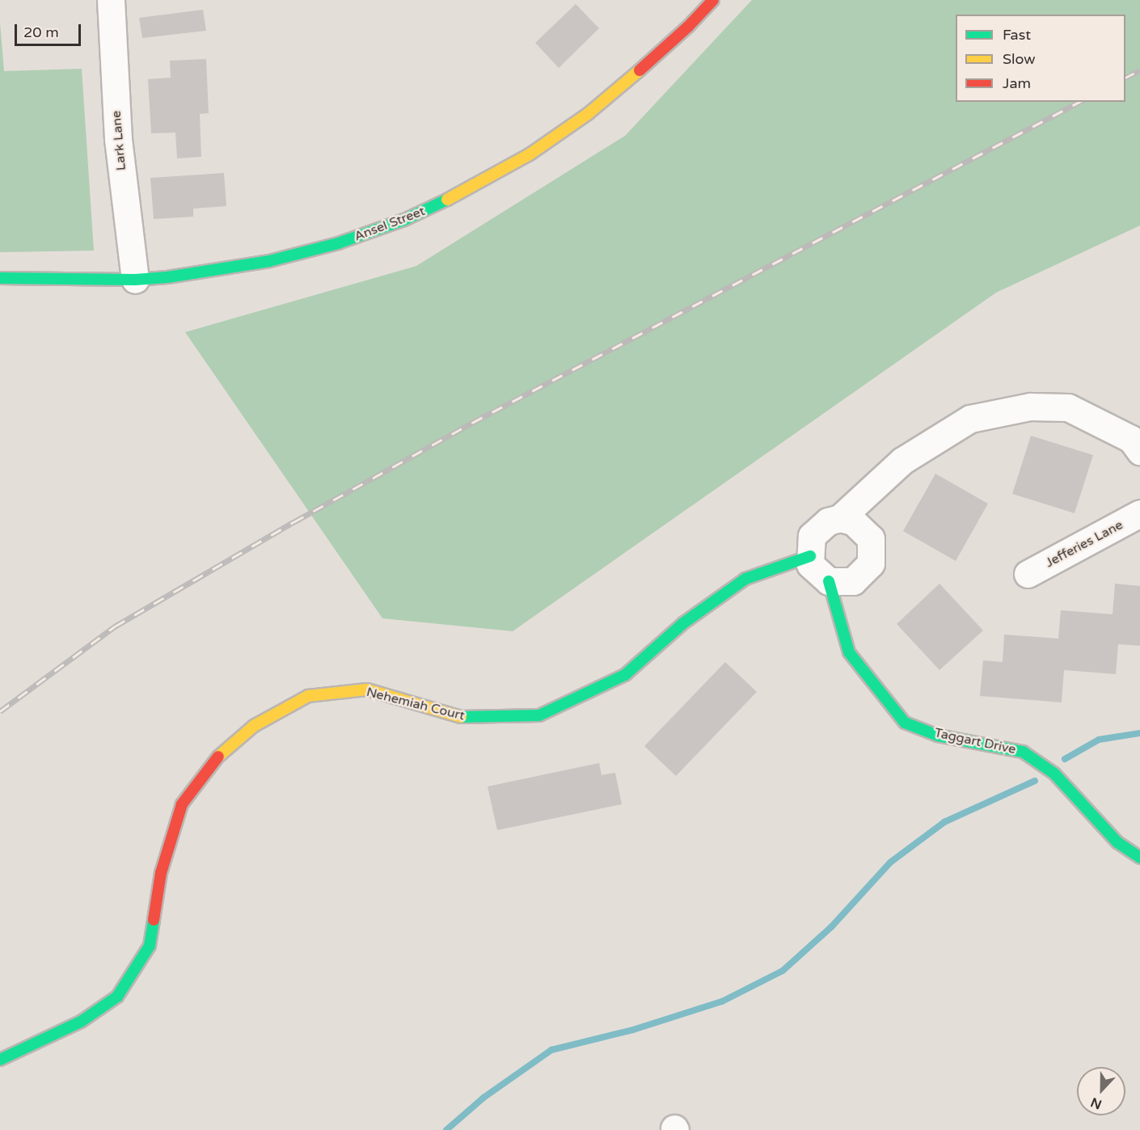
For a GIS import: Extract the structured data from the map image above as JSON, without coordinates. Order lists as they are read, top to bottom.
{
  "streets": {
    "street": [
      "Lark Lane",
      "Ansel Street",
      "Jefferies Lane",
      "Nehemiah Court",
      "Taggart Drive"
    ]
  },
  "crossings": [
    ["Lark Lane", "Ansel Street"],
    ["Nehemiah Court", "Taggart Drive"]
  ],
  "legend": ["Fast", "Slow", "Jam"],
  "scale_bar": "20 m",
  "north": "bottom"
}
